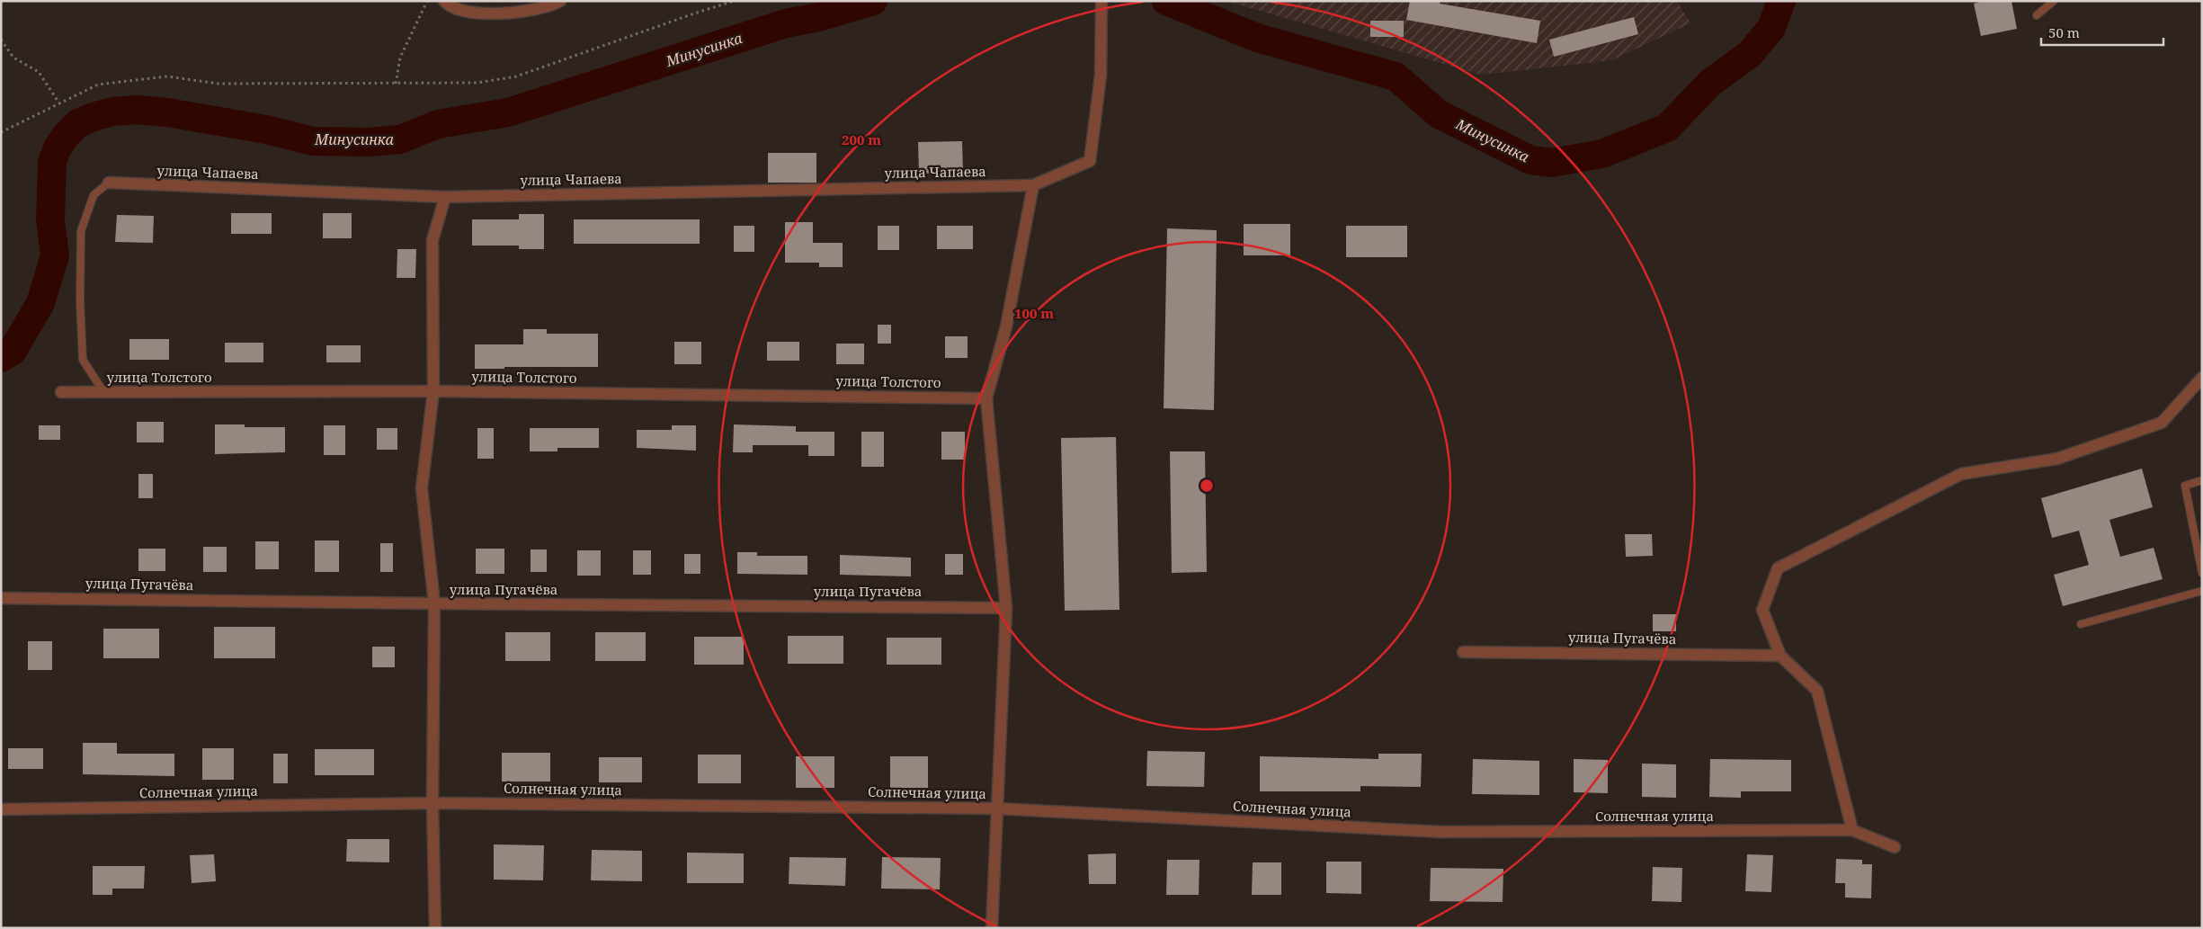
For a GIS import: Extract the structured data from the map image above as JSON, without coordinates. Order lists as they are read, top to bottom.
{
  "streets": {
    "street": [
      "улица Чапаева",
      "улица Толстого",
      "улица Пугачёва",
      "Солнечная улица"
    ]
  },
  "water": ["Минусинка"],
  "scale_bar": "50 m",
  "rings": ["200 m", "100 m"]
}
